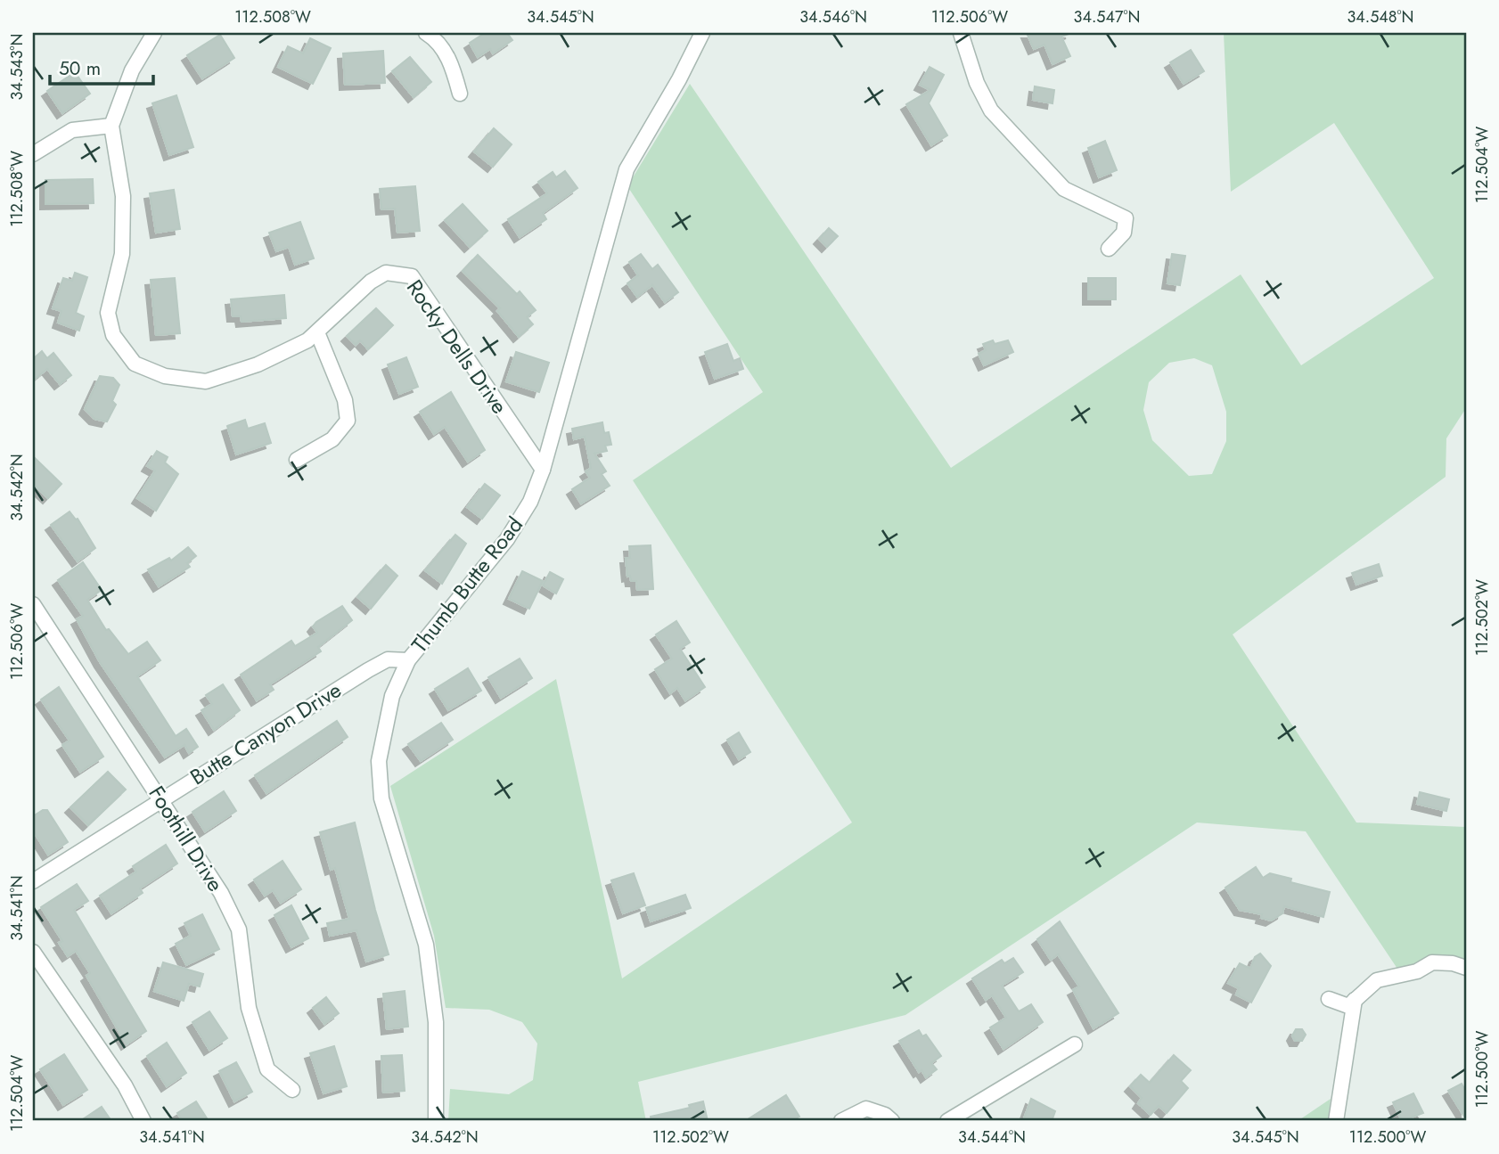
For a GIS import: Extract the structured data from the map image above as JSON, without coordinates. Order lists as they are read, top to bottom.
{
  "streets": {
    "street": [
      "Rocky Dells Drive",
      "Thumb Butte Road",
      "Butte Canyon Drive",
      "Foothill Drive"
    ]
  },
  "crossings": [
    ["Rocky Dells Drive", "Thumb Butte Road"],
    ["Thumb Butte Road", "Butte Canyon Drive"],
    ["Butte Canyon Drive", "Foothill Drive"]
  ],
  "scale_bar": "50 m",
  "coordinates": [
    "112.508°W",
    "34.545°N",
    "34.546°N",
    "112.506°W",
    "34.547°N",
    "34.548°N",
    "34.543°N",
    "112.504°W",
    "34.542°N",
    "112.502°W",
    "34.541°N",
    "112.500°W",
    "34.544°N"
  ]
}
